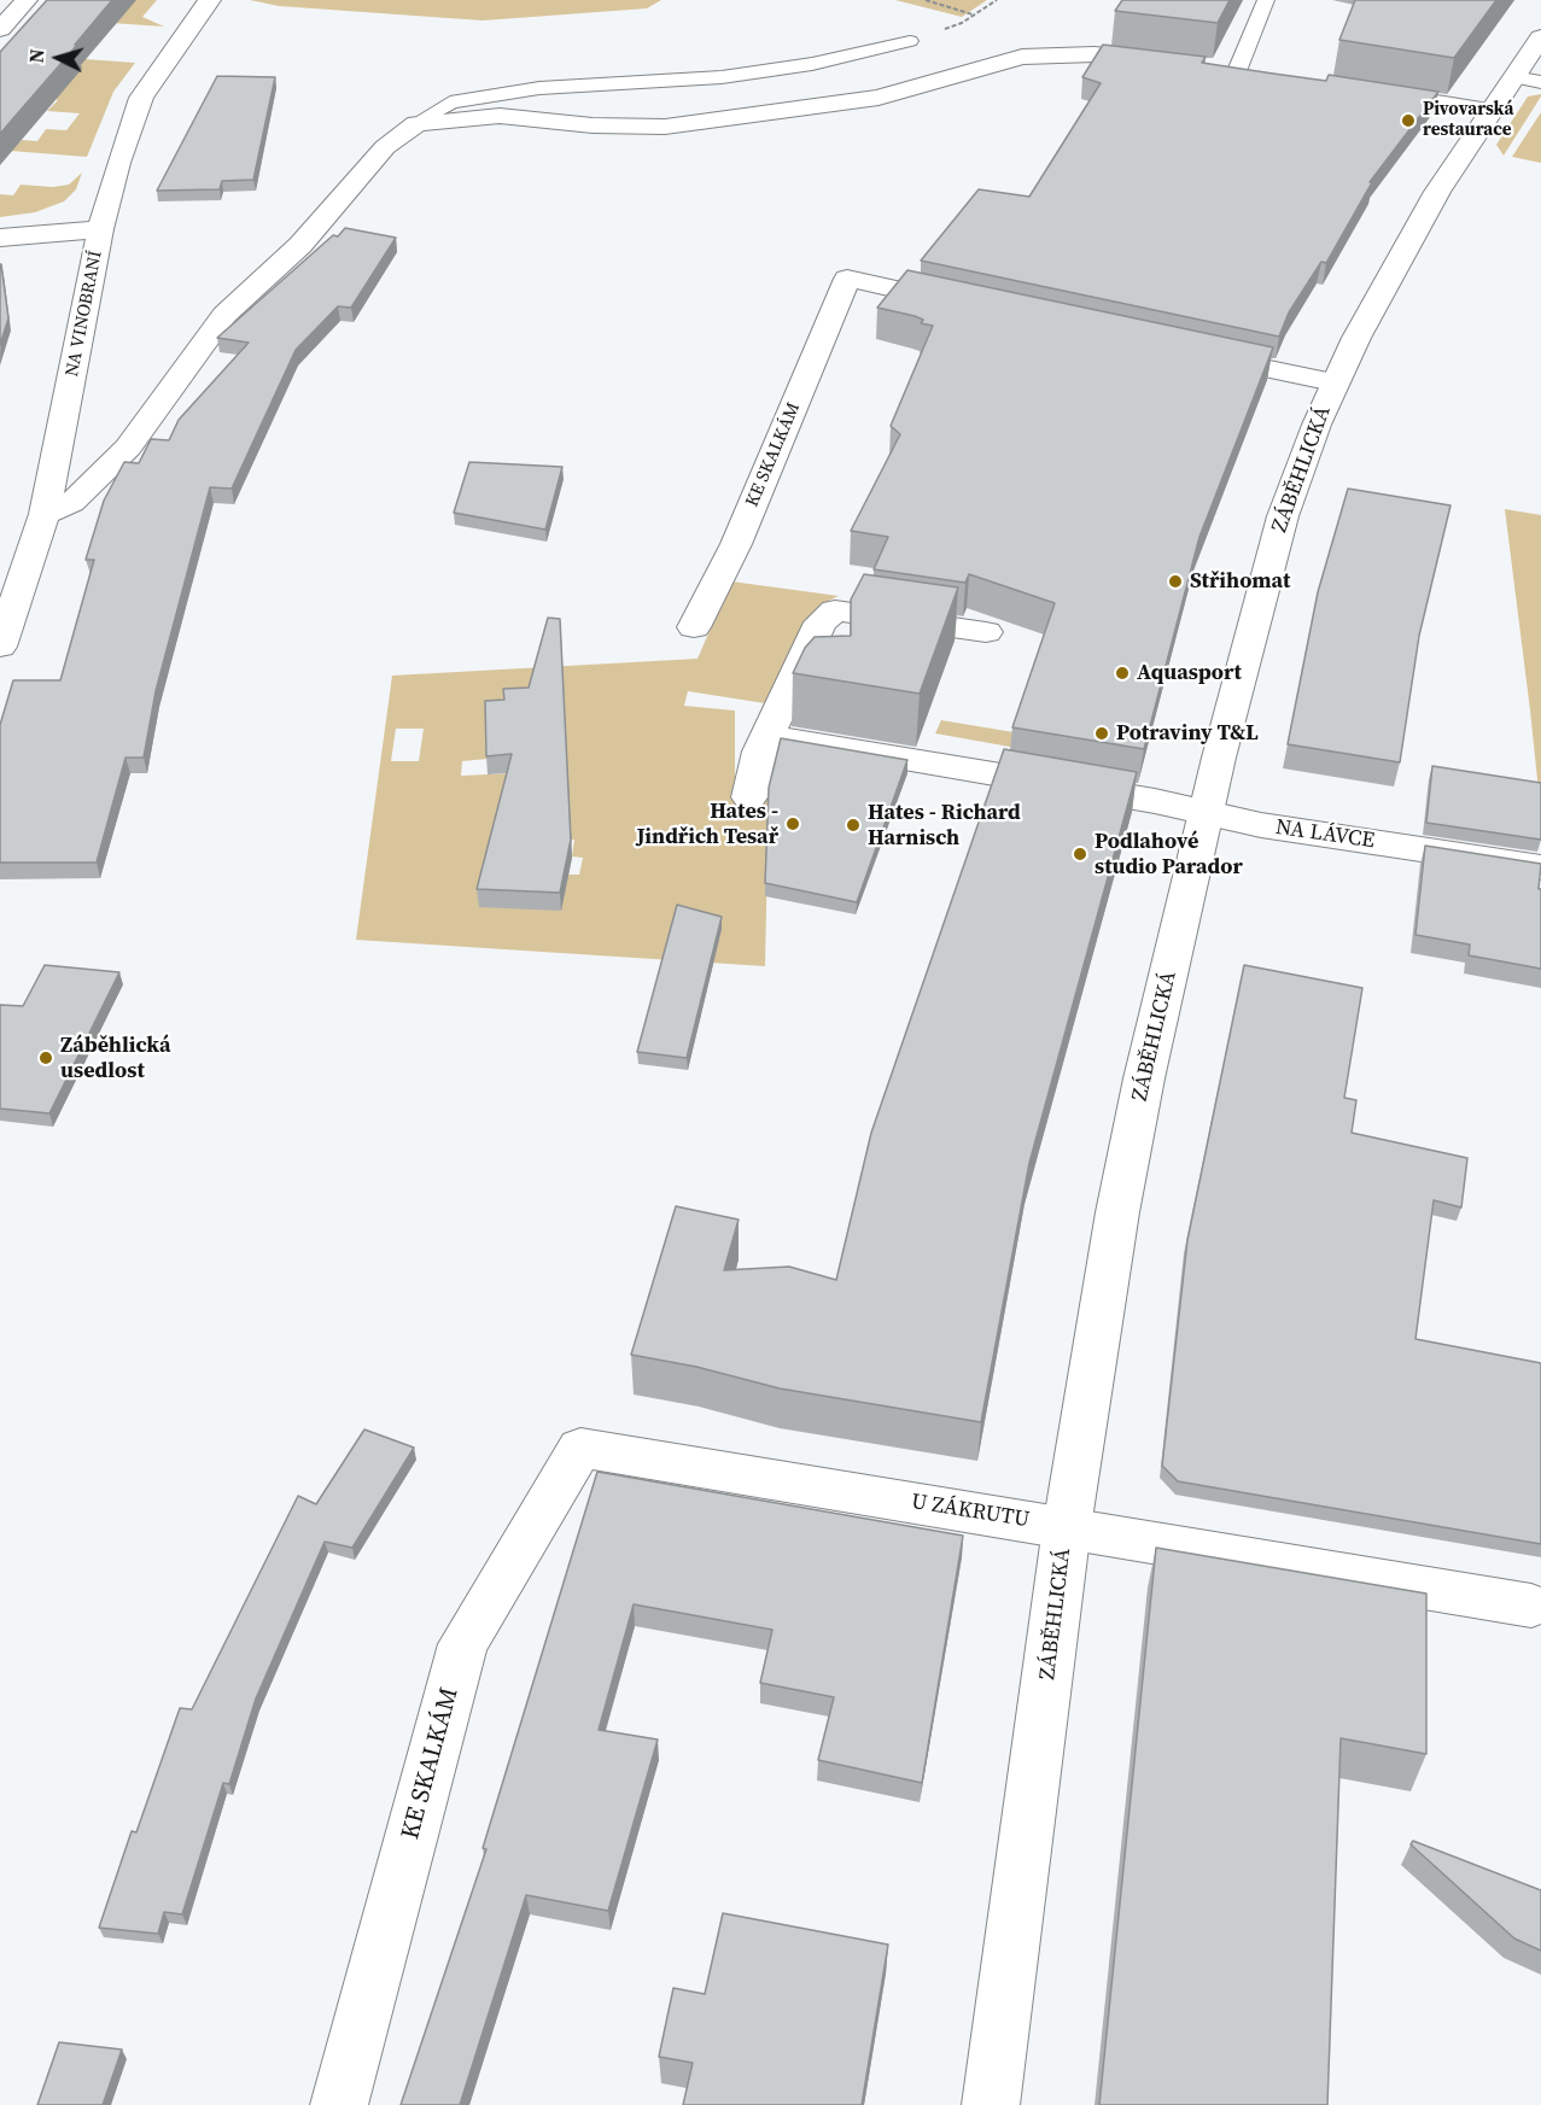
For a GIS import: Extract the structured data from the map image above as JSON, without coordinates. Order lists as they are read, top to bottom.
{
  "streets": {
    "street": [
      "NA VINOBRANÍ",
      "KE SKALKÁM",
      "ZÁBĚHLICKÁ",
      "NA LÁVCE",
      "U ZÁKRUTU"
    ]
  },
  "crossings": [
    ["KE SKALKÁM", "U ZÁKRUTU"],
    ["ZÁBĚHLICKÁ", "NA LÁVCE"],
    ["ZÁBĚHLICKÁ", "U ZÁKRUTU"]
  ],
  "places": [
    "Pivovarská restaurace",
    "Střihomat",
    "Aquasport",
    "Potraviny T&L",
    "Hates - Jindřich Tesař",
    "Hates - Richard Harnisch",
    "Podlahové studio Parador",
    "Záběhlická usedlost"
  ],
  "north": "left"
}
